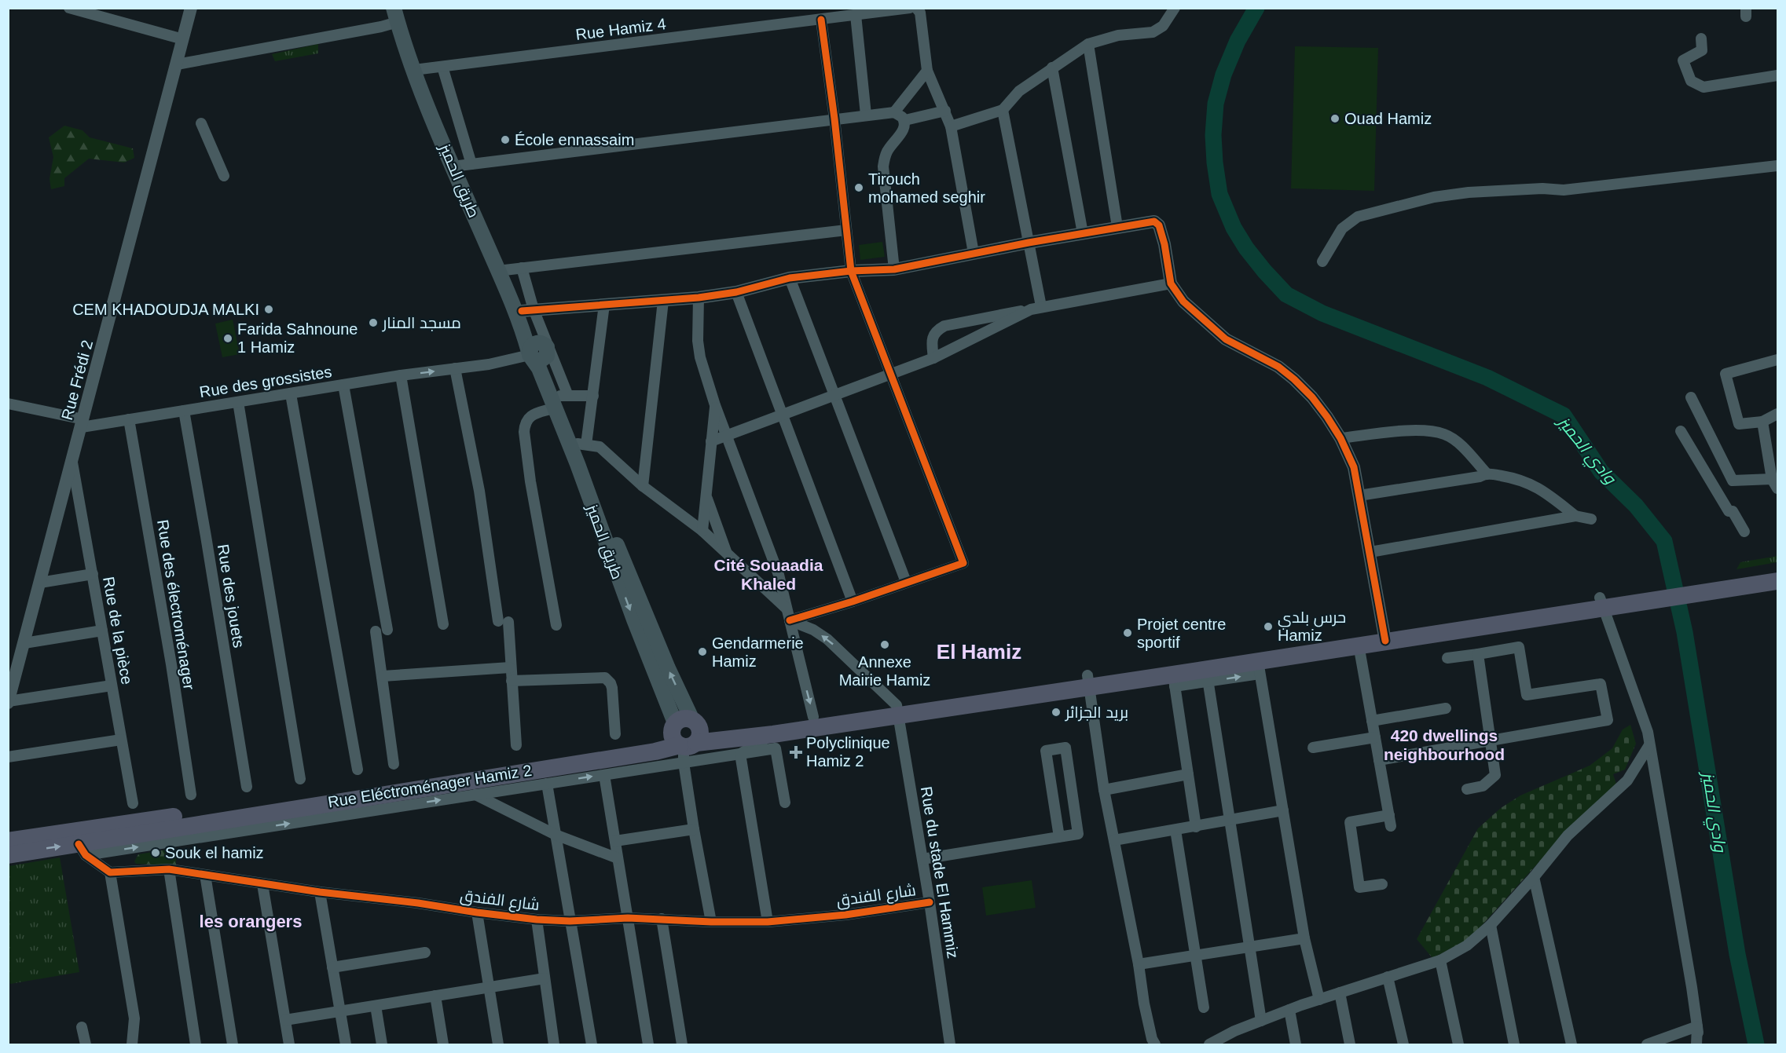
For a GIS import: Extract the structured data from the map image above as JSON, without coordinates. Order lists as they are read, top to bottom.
{
  "streets": {
    "main road": ["طريق الحميز"],
    "street": [
      "Rue Hamiz 4",
      "Rue Frédi 2",
      "Rue des grossistes",
      "Rue des jouets",
      "Rue des électroménager",
      "Rue de la pièce",
      "Rue Eléctroménager Hamiz 2",
      "Rue du stade El Hammiz",
      "شارع الفندق"
    ]
  },
  "crossings": [
    ["Rue Hamiz 4", "طريق الحميز"],
    ["طريق الحميز", "Rue des grossistes"],
    ["طريق الحميز", "Rue Eléctroménager Hamiz 2"],
    ["Rue Frédi 2", "Rue des grossistes"],
    ["Rue Frédi 2", "Rue de la pièce"],
    ["Rue des grossistes", "Rue des jouets"],
    ["Rue des grossistes", "Rue des électroménager"],
    ["Rue du stade El Hammiz", "شارع الفندق"]
  ],
  "one_way": ["Rue Eléctroménager Hamiz 2"],
  "districts": [
    "Cité Souaadia Khaled",
    "El Hamiz",
    "420 dwellings neighbourhood",
    "les orangers"
  ],
  "water": ["وادي الحميز"],
  "places": {
    "other": [
      "Ouad Hamiz",
      "École ennassaim",
      "Tirouch mohamed seghir",
      "CEM KHADOUDJA MALKI",
      "مسجد المنار",
      "Farida Sahnoune 1 Hamiz",
      "حرس بلدي Hamiz",
      "Projet centre sportif",
      "Annexe Mairie Hamiz",
      "Gendarmerie Hamiz",
      "بريد الجزائر",
      "Souk el hamiz"
    ],
    "health": ["Polyclinique Hamiz 2"]
  }
}
